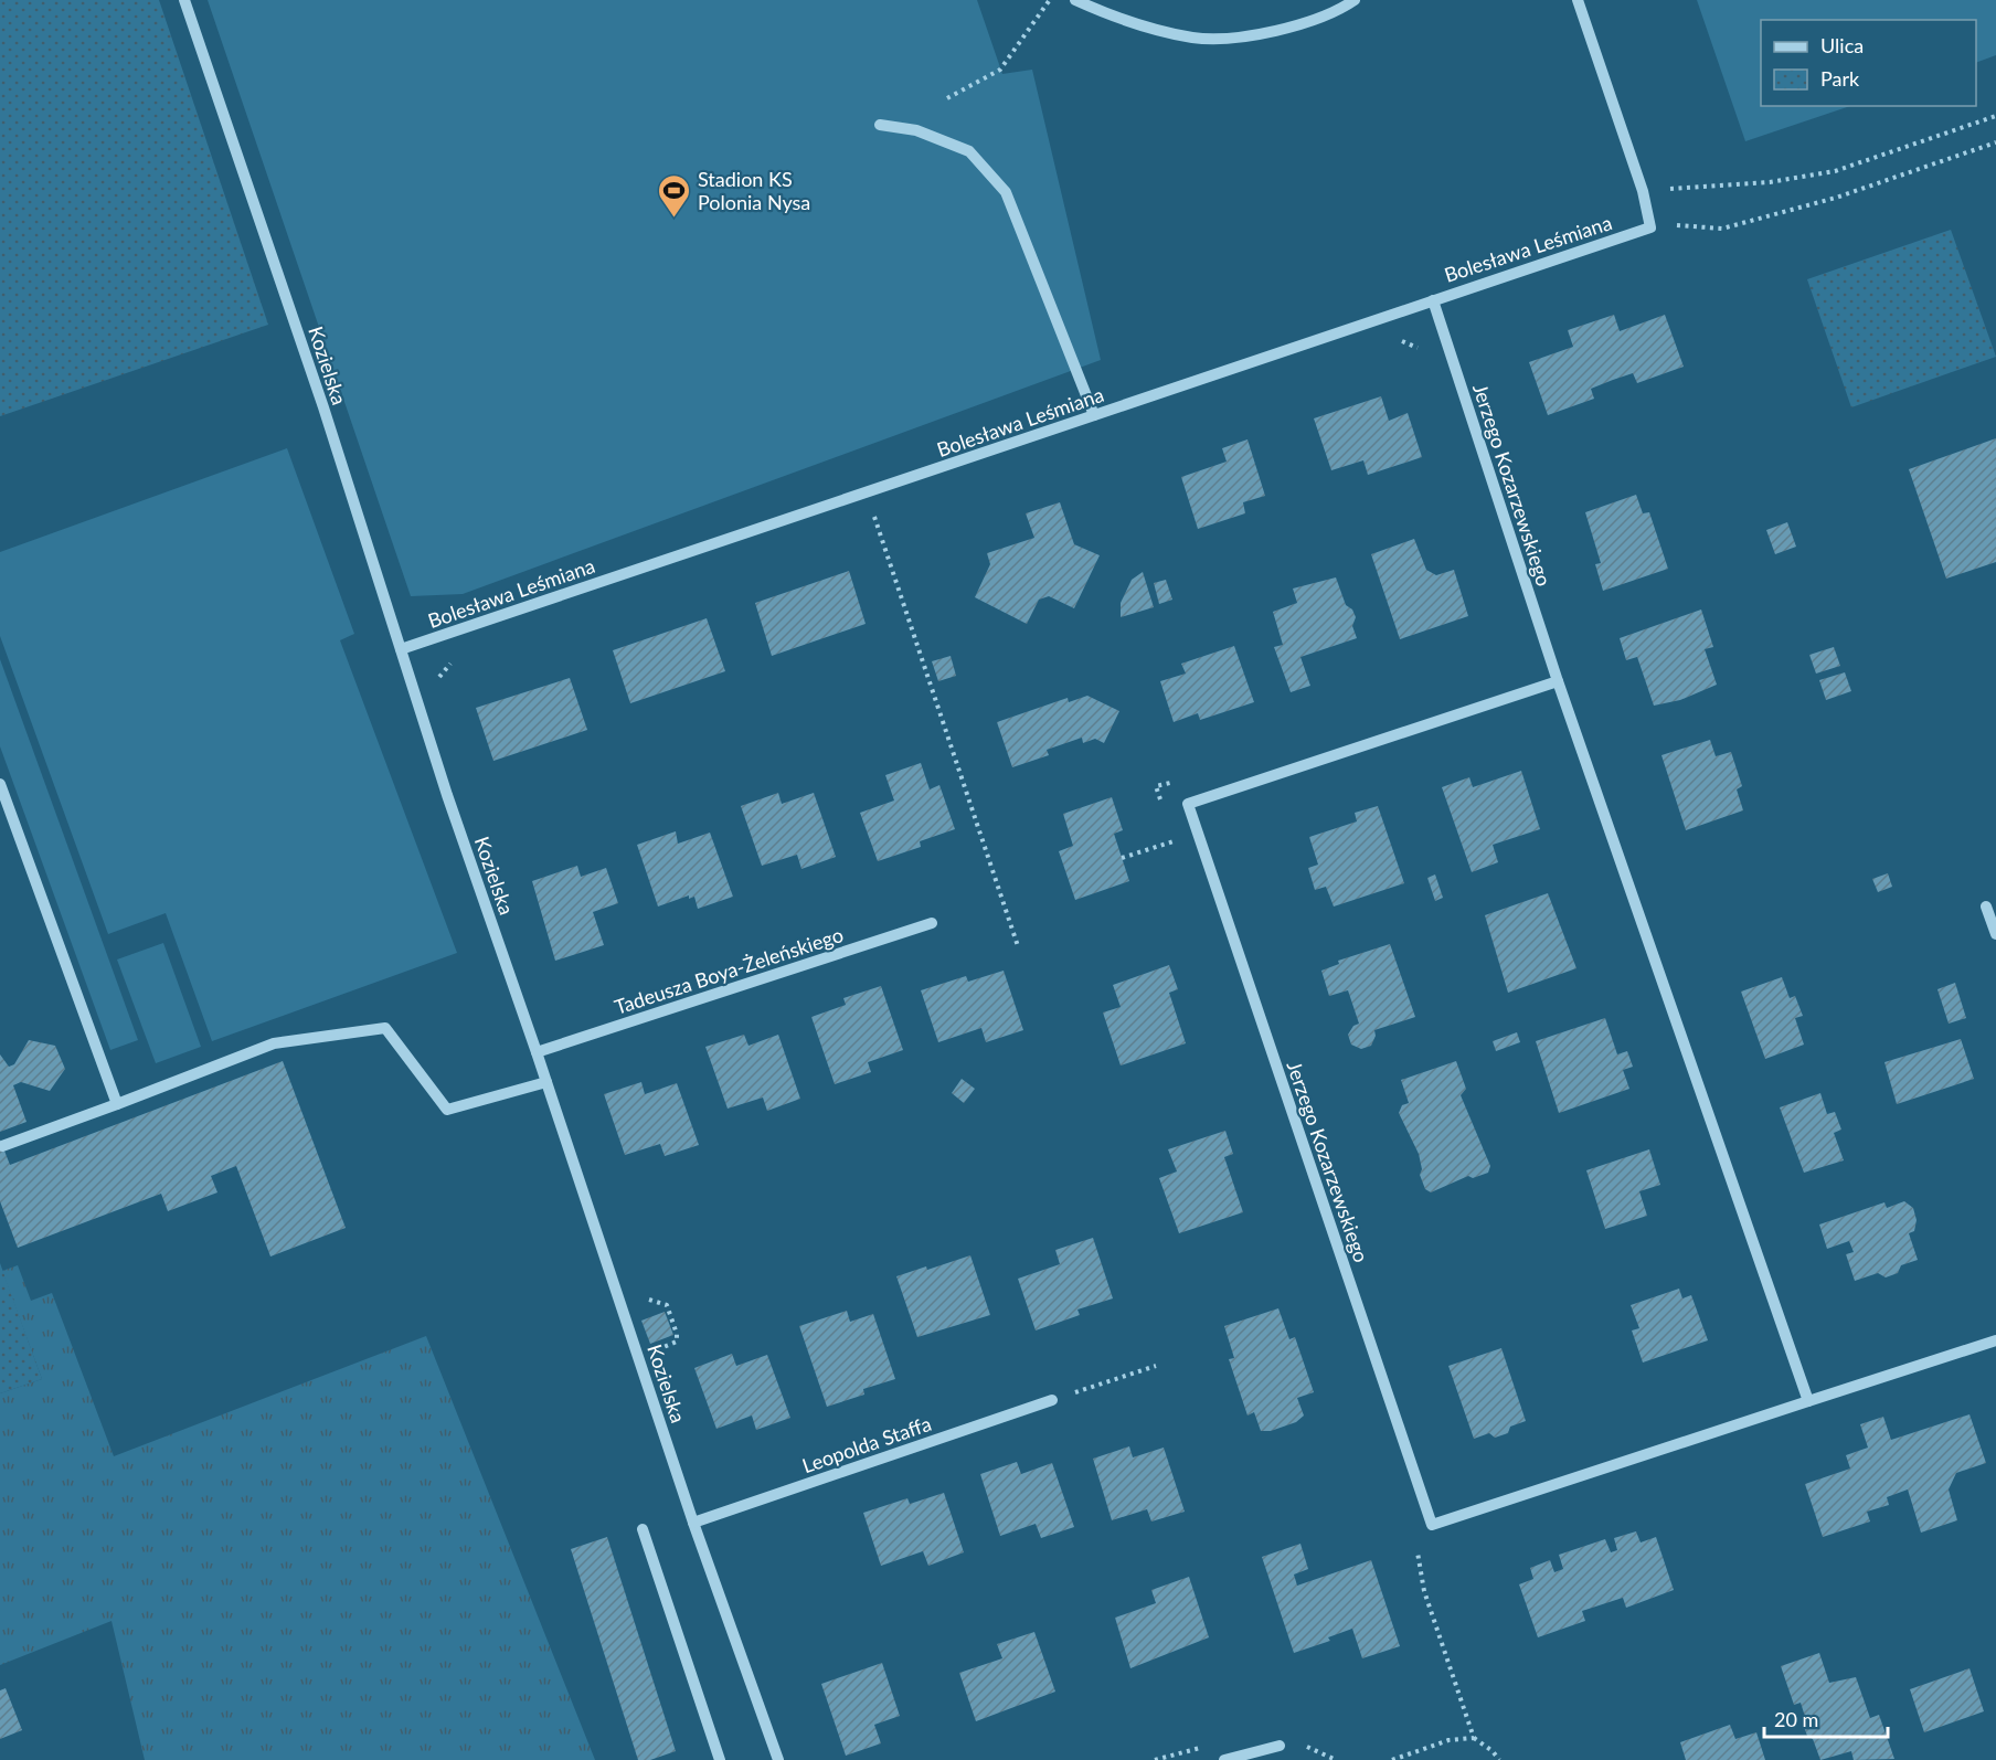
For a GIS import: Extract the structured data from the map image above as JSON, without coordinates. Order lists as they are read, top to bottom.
{
  "streets": {
    "street": [
      "Bolesława Leśmiana",
      "Kozielska",
      "Jerzego Kozarzewskiego",
      "Tadeusza Boya-Żeleńskiego",
      "Leopolda Staffa"
    ]
  },
  "crossings": [
    ["Bolesława Leśmiana", "Kozielska"],
    ["Bolesława Leśmiana", "Jerzego Kozarzewskiego"],
    ["Kozielska", "Tadeusza Boya-Żeleńskiego"],
    ["Kozielska", "Leopolda Staffa"]
  ],
  "places": {
    "sports": ["Stadion KS Polonia Nysa"]
  },
  "legend": ["Ulica", "Park"],
  "scale_bar": "20 m"
}
